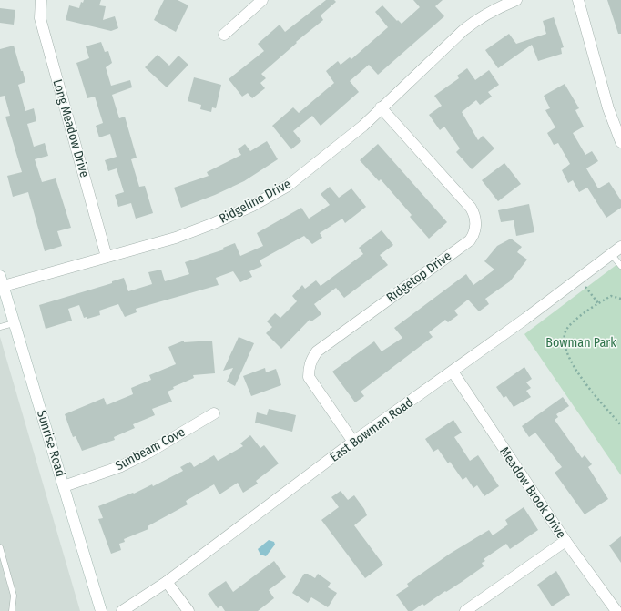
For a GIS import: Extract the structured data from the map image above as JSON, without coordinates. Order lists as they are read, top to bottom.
{
  "streets": {
    "street": [
      "Long Meadow Drive",
      "Ridgeline Drive",
      "Ridgetop Drive",
      "East Bowman Road",
      "Sunrise Road",
      "Sunbeam Cove",
      "Meadow Brook Drive"
    ]
  },
  "crossings": [
    ["Long Meadow Drive", "Ridgeline Drive"],
    ["Ridgeline Drive", "Ridgetop Drive"],
    ["Ridgeline Drive", "Sunrise Road"],
    ["Ridgetop Drive", "East Bowman Road"],
    ["East Bowman Road", "Meadow Brook Drive"],
    ["Sunrise Road", "Sunbeam Cove"]
  ],
  "parks": ["Bowman Park"]
}
